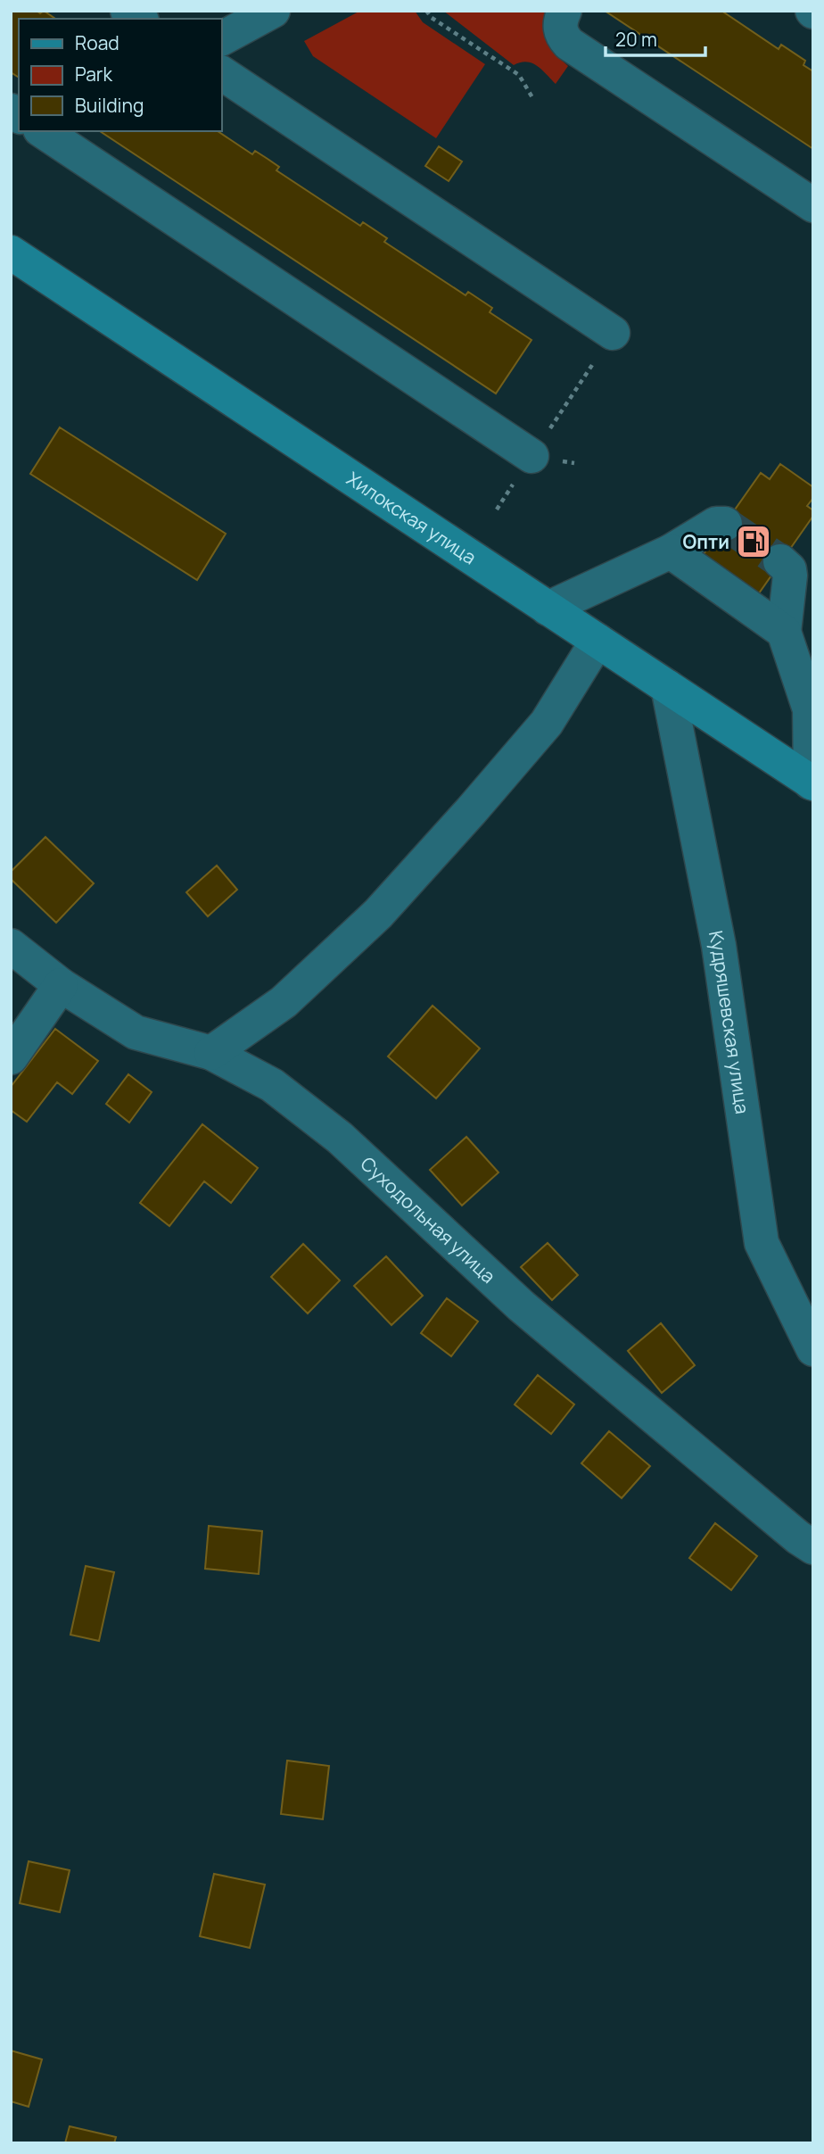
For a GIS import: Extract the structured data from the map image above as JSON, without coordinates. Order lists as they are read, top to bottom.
{
  "streets": {
    "main road": ["Хилокская улица"],
    "street": ["Кудряшевская улица", "Суходольная улица"]
  },
  "crossings": [
    ["Хилокская улица", "Кудряшевская улица"]
  ],
  "places": {
    "fuel station": ["Опти"]
  },
  "legend": ["Road", "Park", "Building"],
  "scale_bar": "20 m"
}
